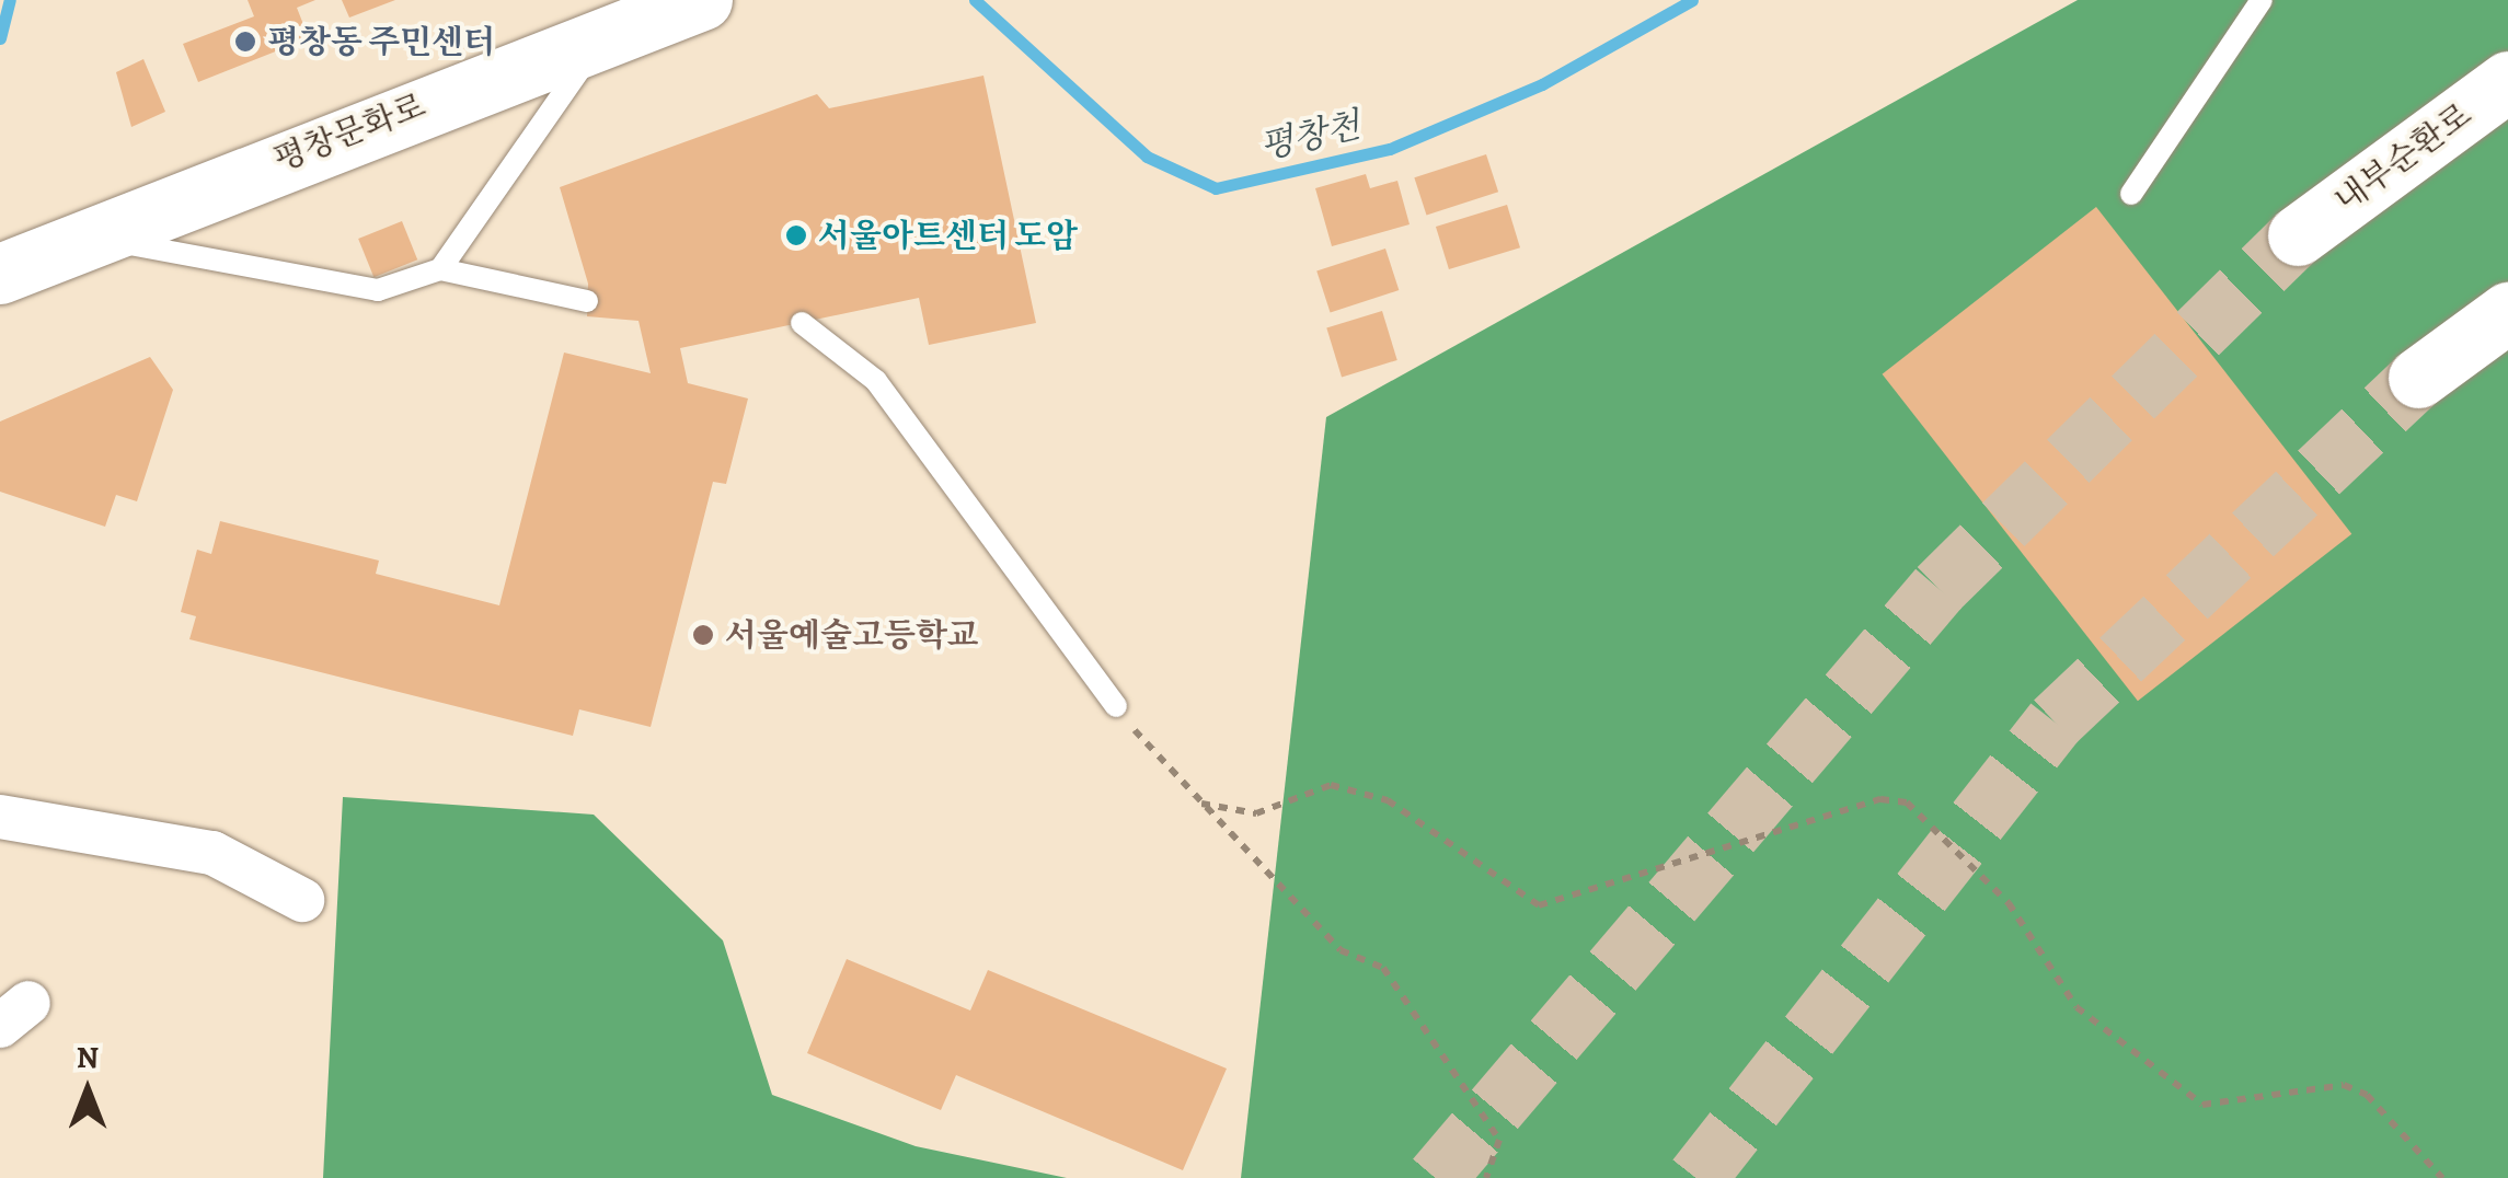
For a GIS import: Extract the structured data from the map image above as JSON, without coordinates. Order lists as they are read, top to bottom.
{
  "streets": {
    "main road": ["평창문화로", "내부순환로"]
  },
  "water": ["평창천"],
  "places": ["평창동 주민센터", "서울아트센터 도암", "서울예술고등학교"],
  "north": "top"
}
